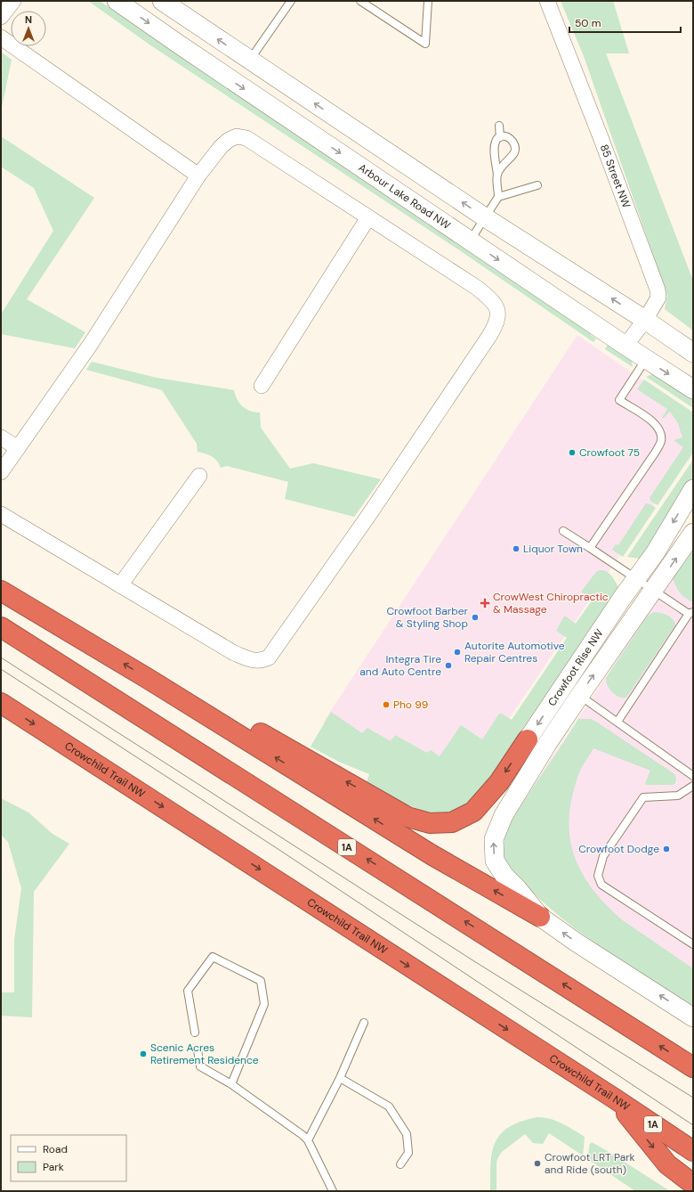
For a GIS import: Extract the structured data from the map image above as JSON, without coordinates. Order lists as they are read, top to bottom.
{
  "streets": {
    "highway": ["Crowchild Trail NW", "1A"],
    "street": ["85 Street NW", "Arbour Lake Road NW", "Crowfoot Rise NW"]
  },
  "crossings": [
    ["85 Street NW", "Arbour Lake Road NW"]
  ],
  "places": {
    "other": [
      "Crowfoot 75",
      "Liquor Town",
      "Crowfoot Barber & Styling Shop",
      "Autorite Automotive Repair Centres",
      "Integra Tire and Auto Centre",
      "Pho 99",
      "Crowfoot Dodge",
      "Scenic Acres Retirement Residence",
      "Crowfoot LRT Park and Ride (south)"
    ],
    "health": ["CrowWest Chiropractic & Massage"]
  },
  "legend": ["Road", "Park"],
  "scale_bar": "50 m",
  "north": "top"
}
